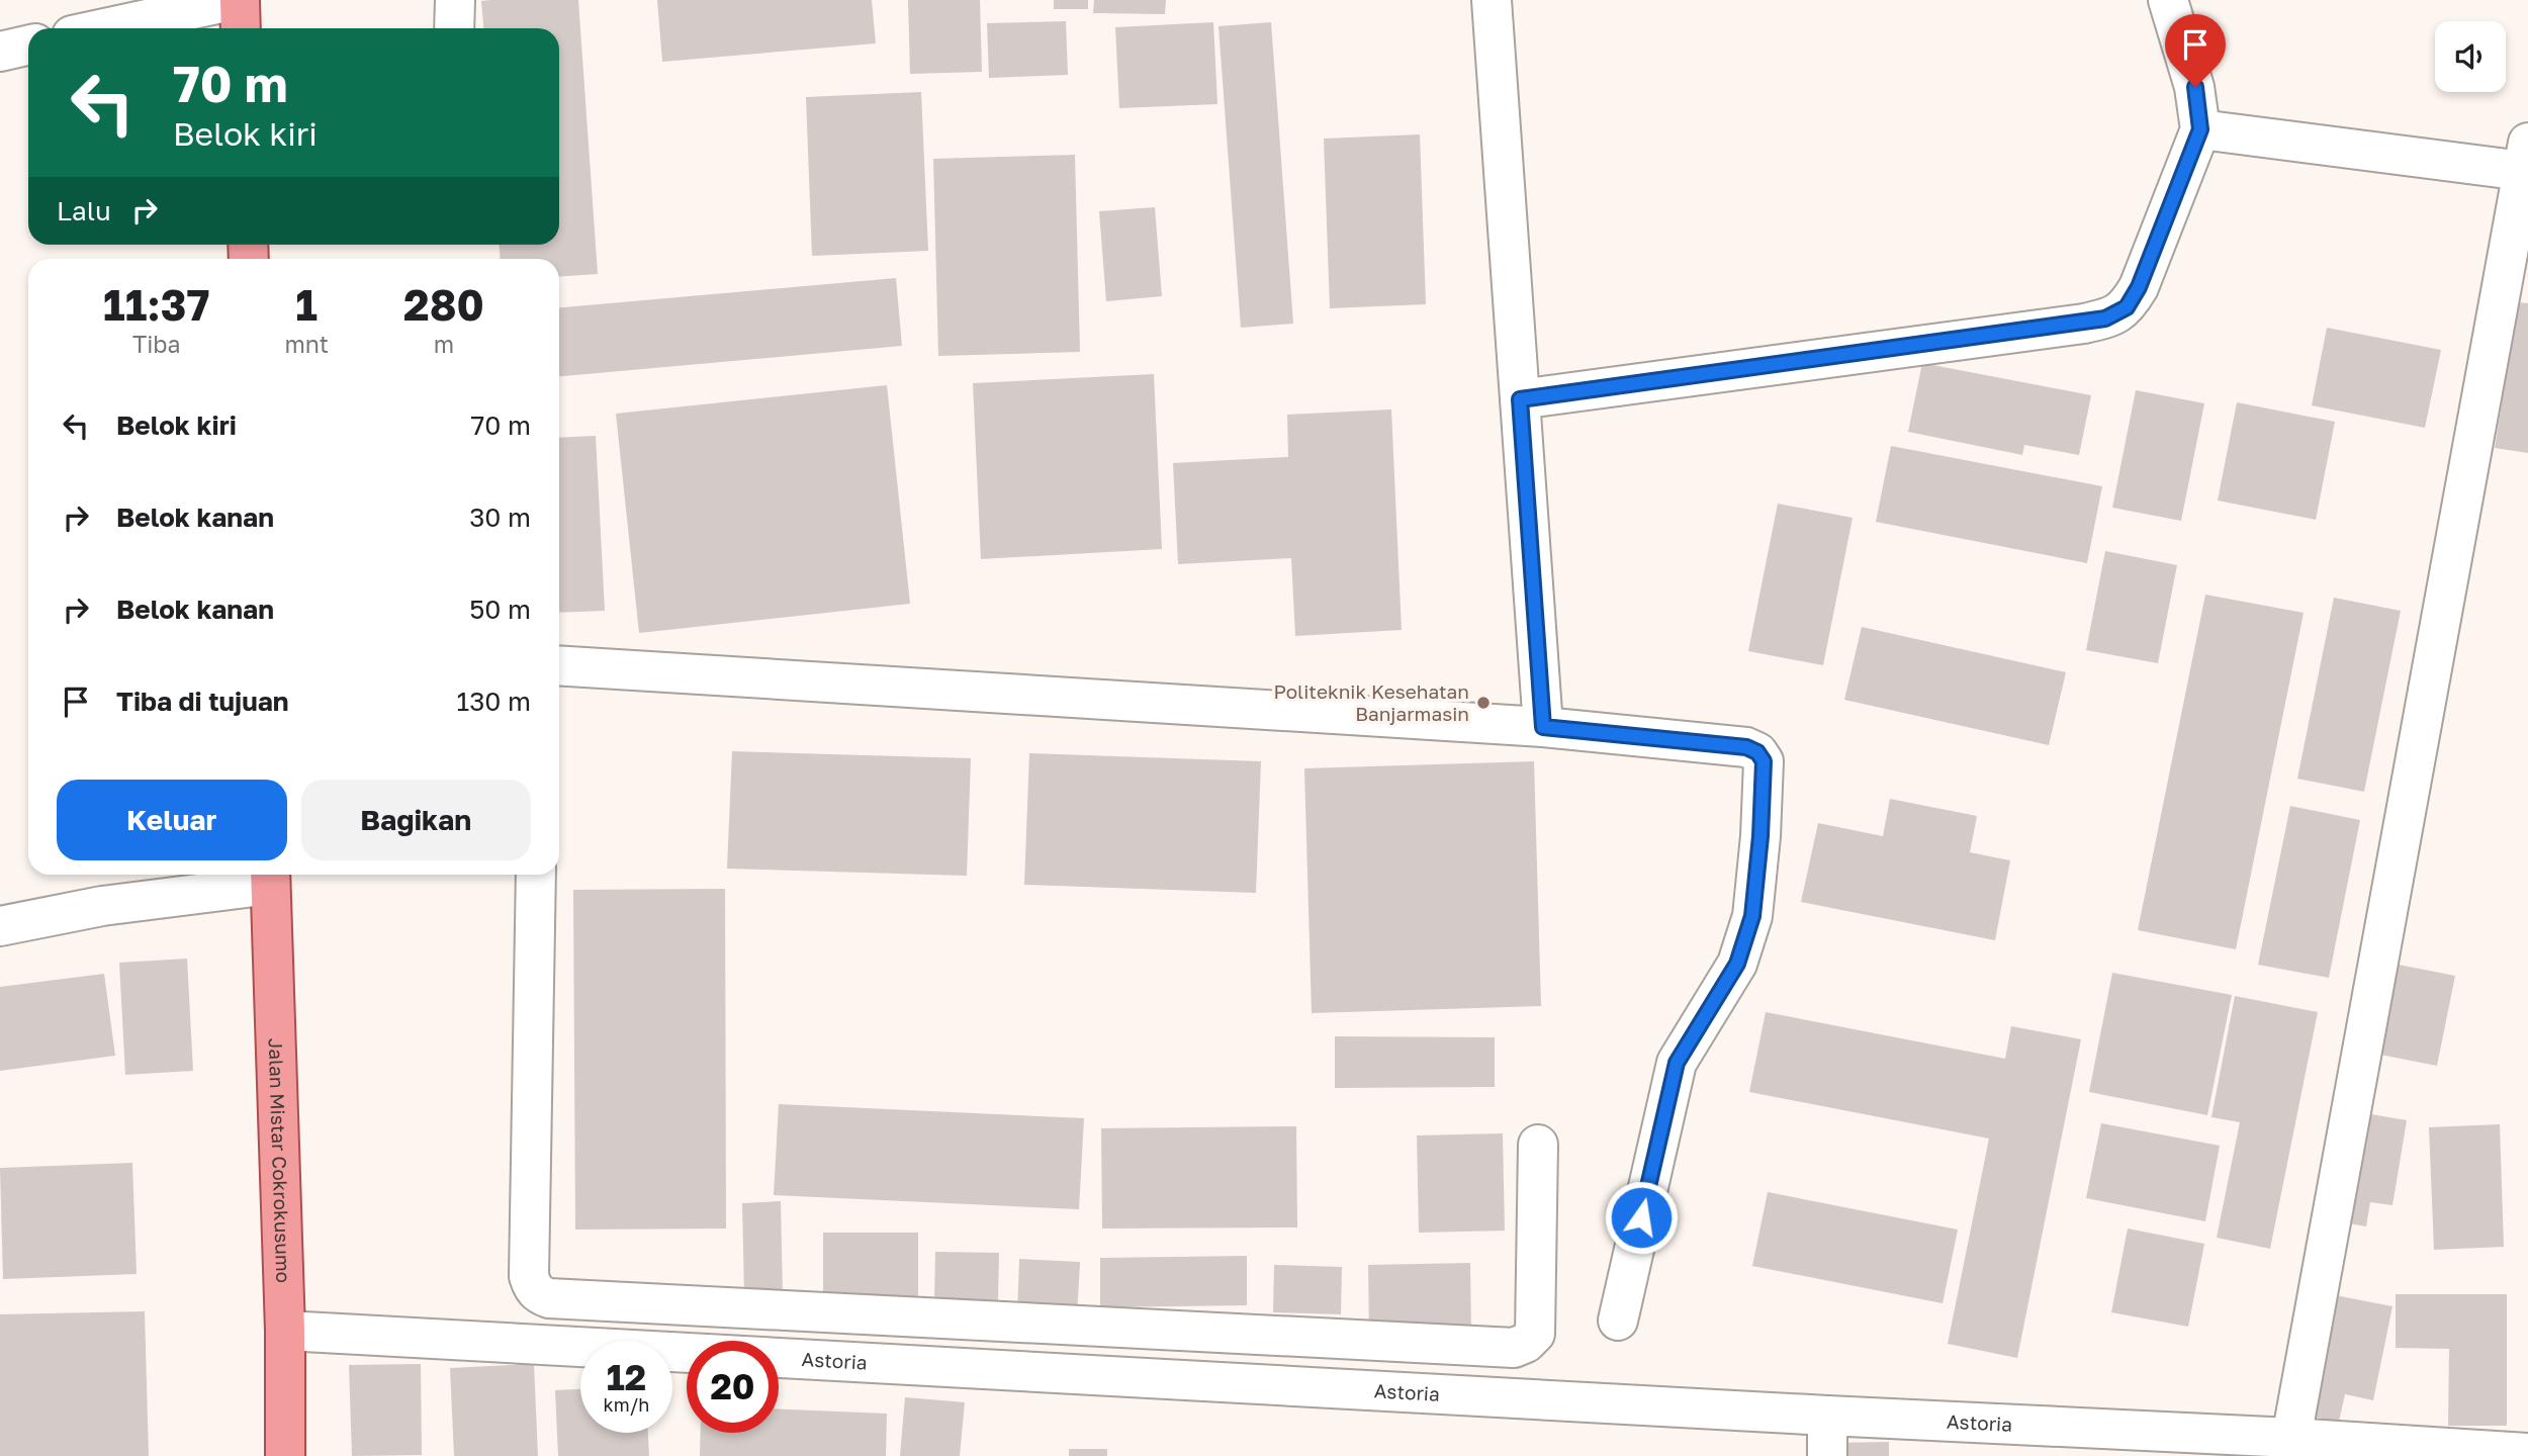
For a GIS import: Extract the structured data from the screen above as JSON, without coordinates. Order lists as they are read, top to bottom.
{
  "streets": {
    "main road": ["Jalan Mistar Cokrokusumo"],
    "street": ["Astoria"]
  },
  "crossings": [
    ["Jalan Mistar Cokrokusumo", "Astoria"]
  ],
  "places": ["Politeknik Kesehatan Banjarmasin"],
  "page": {
    "turn": ["70 m", "Belok kiri"],
    "then": "Lalu",
    "eta": [
      "11:37",
      "Tiba",
      "1",
      "mnt",
      "280",
      "m"
    ],
    "list": [
      {
        "name": "Belok kiri",
        "value": "70 m"
      },
      {
        "name": "Belok kanan",
        "value": "30 m"
      },
      {
        "name": "Belok kanan",
        "value": "50 m"
      },
      {
        "name": "Tiba di tujuan",
        "value": "130 m"
      }
    ],
    "buttons": ["Keluar", "Bagikan"],
    "speed": "12 km/h",
    "limit": "20"
  }
}
